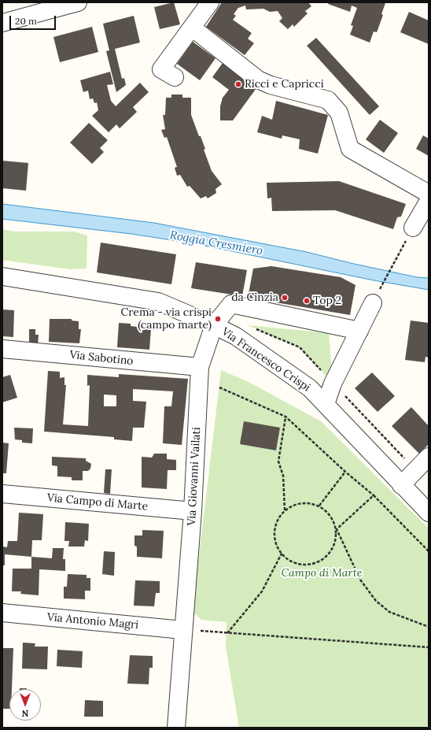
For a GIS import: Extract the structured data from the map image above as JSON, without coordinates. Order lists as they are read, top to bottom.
{
  "streets": {
    "street": [
      "Via Sabotino",
      "Via Francesco Crispi",
      "Via Giovanni Vailati",
      "Via Campo di Marte",
      "Via Antonio Magri"
    ]
  },
  "crossings": [
    ["Via Sabotino", "Via Giovanni Vailati"],
    ["Via Francesco Crispi", "Via Giovanni Vailati"],
    ["Via Giovanni Vailati", "Via Campo di Marte"],
    ["Via Giovanni Vailati", "Via Antonio Magri"]
  ],
  "water": ["Roggia Cresmiero"],
  "parks": ["Campo di Marte"],
  "places": [
    "Ricci e Capricci",
    "da Cinzia",
    "Top 2",
    "Crema - via crispi (campo marte)"
  ],
  "scale_bar": "20 m",
  "north": "bottom"
}
